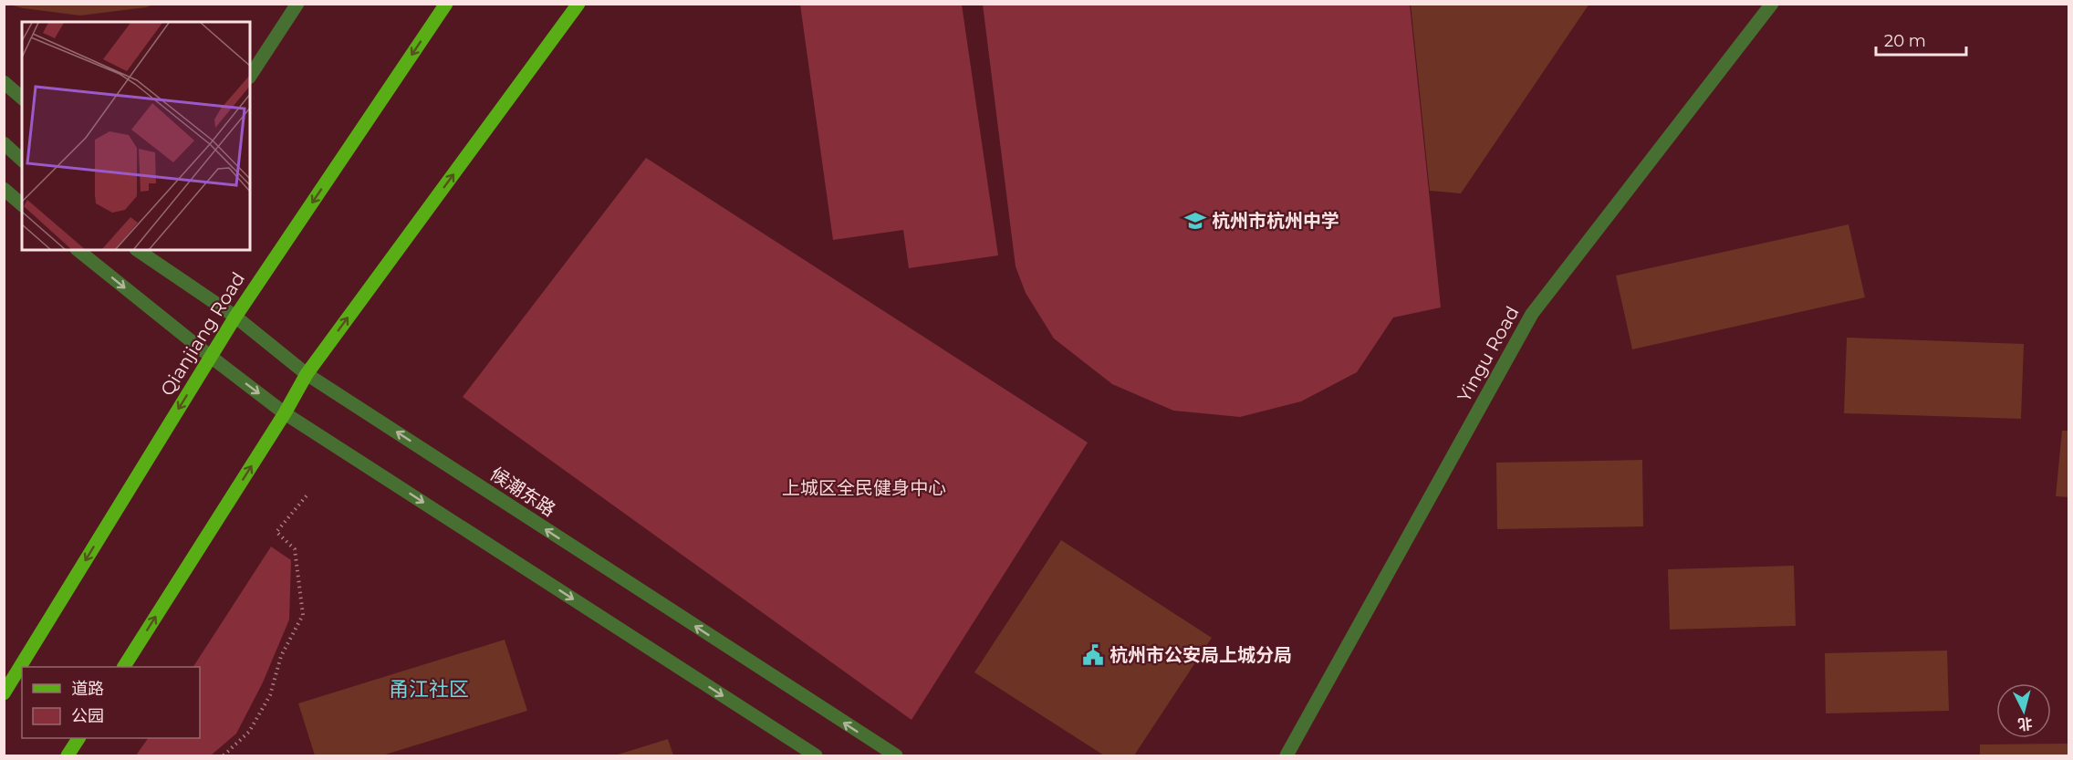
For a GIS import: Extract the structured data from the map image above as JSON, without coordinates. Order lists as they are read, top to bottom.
{
  "streets": {
    "main road": ["Qianjiang Road"],
    "street": ["Yingu Road", "候潮东路"]
  },
  "crossings": [
    ["Qianjiang Road", "候潮东路"]
  ],
  "districts": ["甬江社区"],
  "parks": ["上城区全民健身中心"],
  "places": {
    "school or university": ["杭州市杭州中学"],
    "public building": ["杭州市公安局上城分局"]
  },
  "legend": ["道路", "公园"],
  "scale_bar": "20 m",
  "north": "bottom"
}
